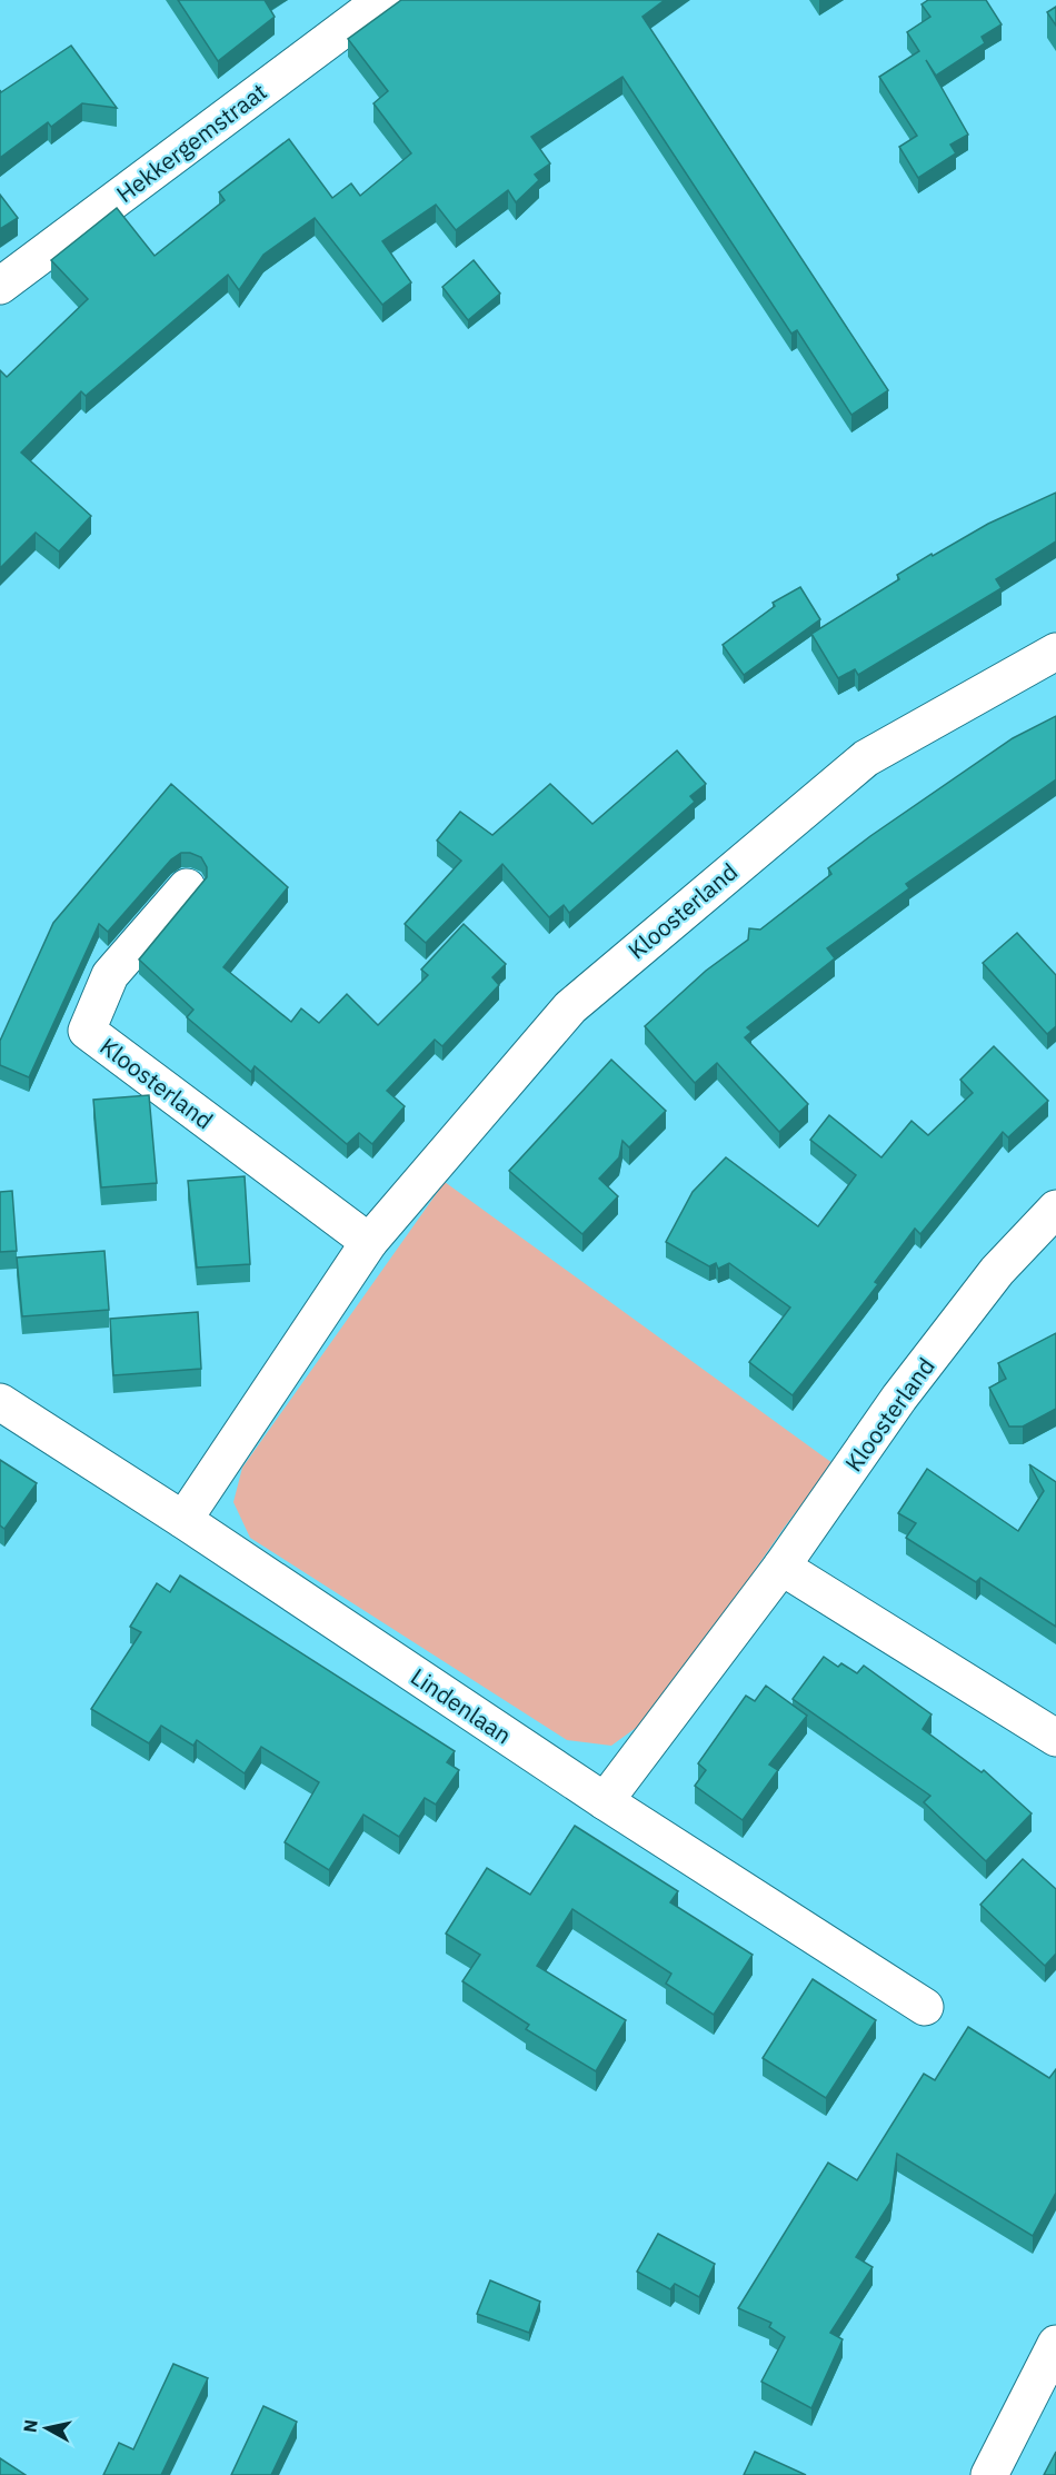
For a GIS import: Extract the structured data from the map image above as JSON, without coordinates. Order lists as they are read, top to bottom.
{
  "streets": {
    "street": ["Hekkergemstraat", "Kloosterland", "Lindenlaan"]
  },
  "crossings": [
    ["Kloosterland", "Lindenlaan"]
  ],
  "north": "left"
}
